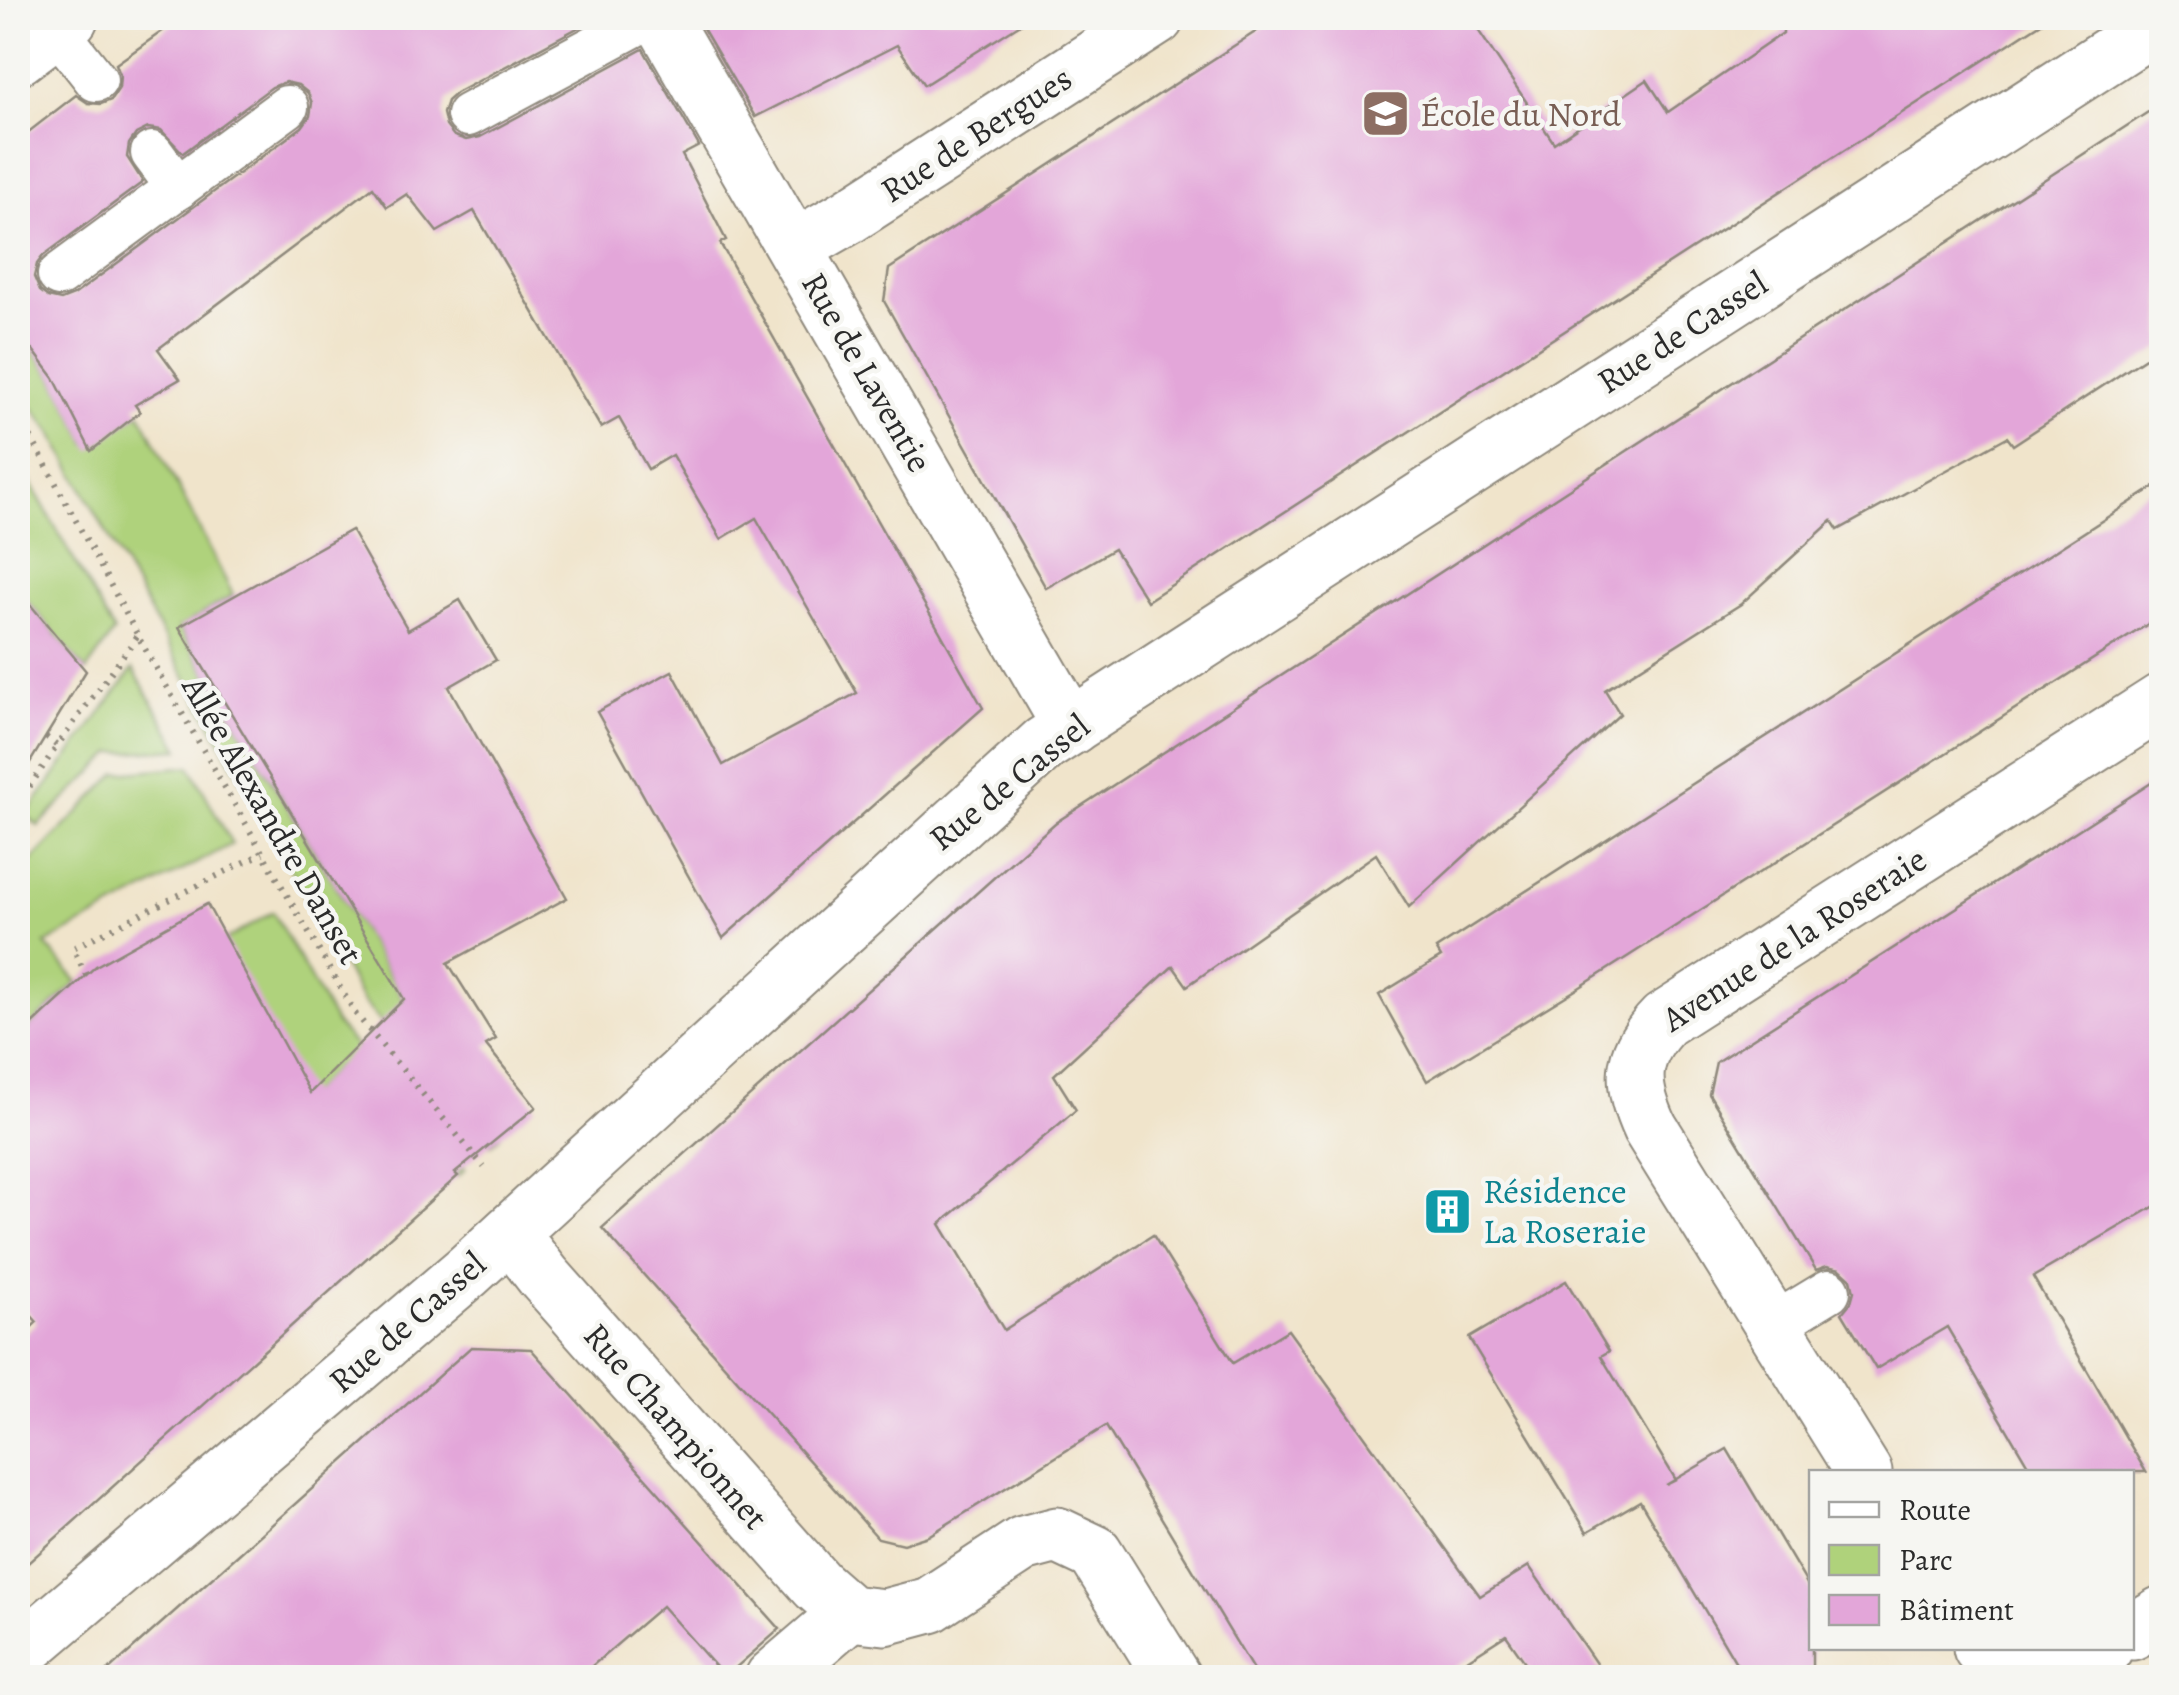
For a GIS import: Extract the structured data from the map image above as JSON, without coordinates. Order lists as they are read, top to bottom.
{
  "streets": {
    "street": [
      "Rue de Bergues",
      "Rue de Cassel",
      "Rue de Laventie",
      "Avenue de la Roseraie",
      "Rue Championnet"
    ],
    "path": ["Allée Alexandre Danset"]
  },
  "crossings": [
    ["Rue de Bergues", "Rue de Laventie"],
    ["Rue de Cassel", "Rue de Laventie"],
    ["Rue de Cassel", "Allée Alexandre Danset"],
    ["Rue de Cassel", "Rue Championnet"],
    ["Allée Alexandre Danset", "Rue Championnet"]
  ],
  "places": {
    "school or university": ["École du Nord"],
    "building": ["Résidence La Roseraie"]
  },
  "legend": ["Route", "Parc", "Bâtiment"]
}
